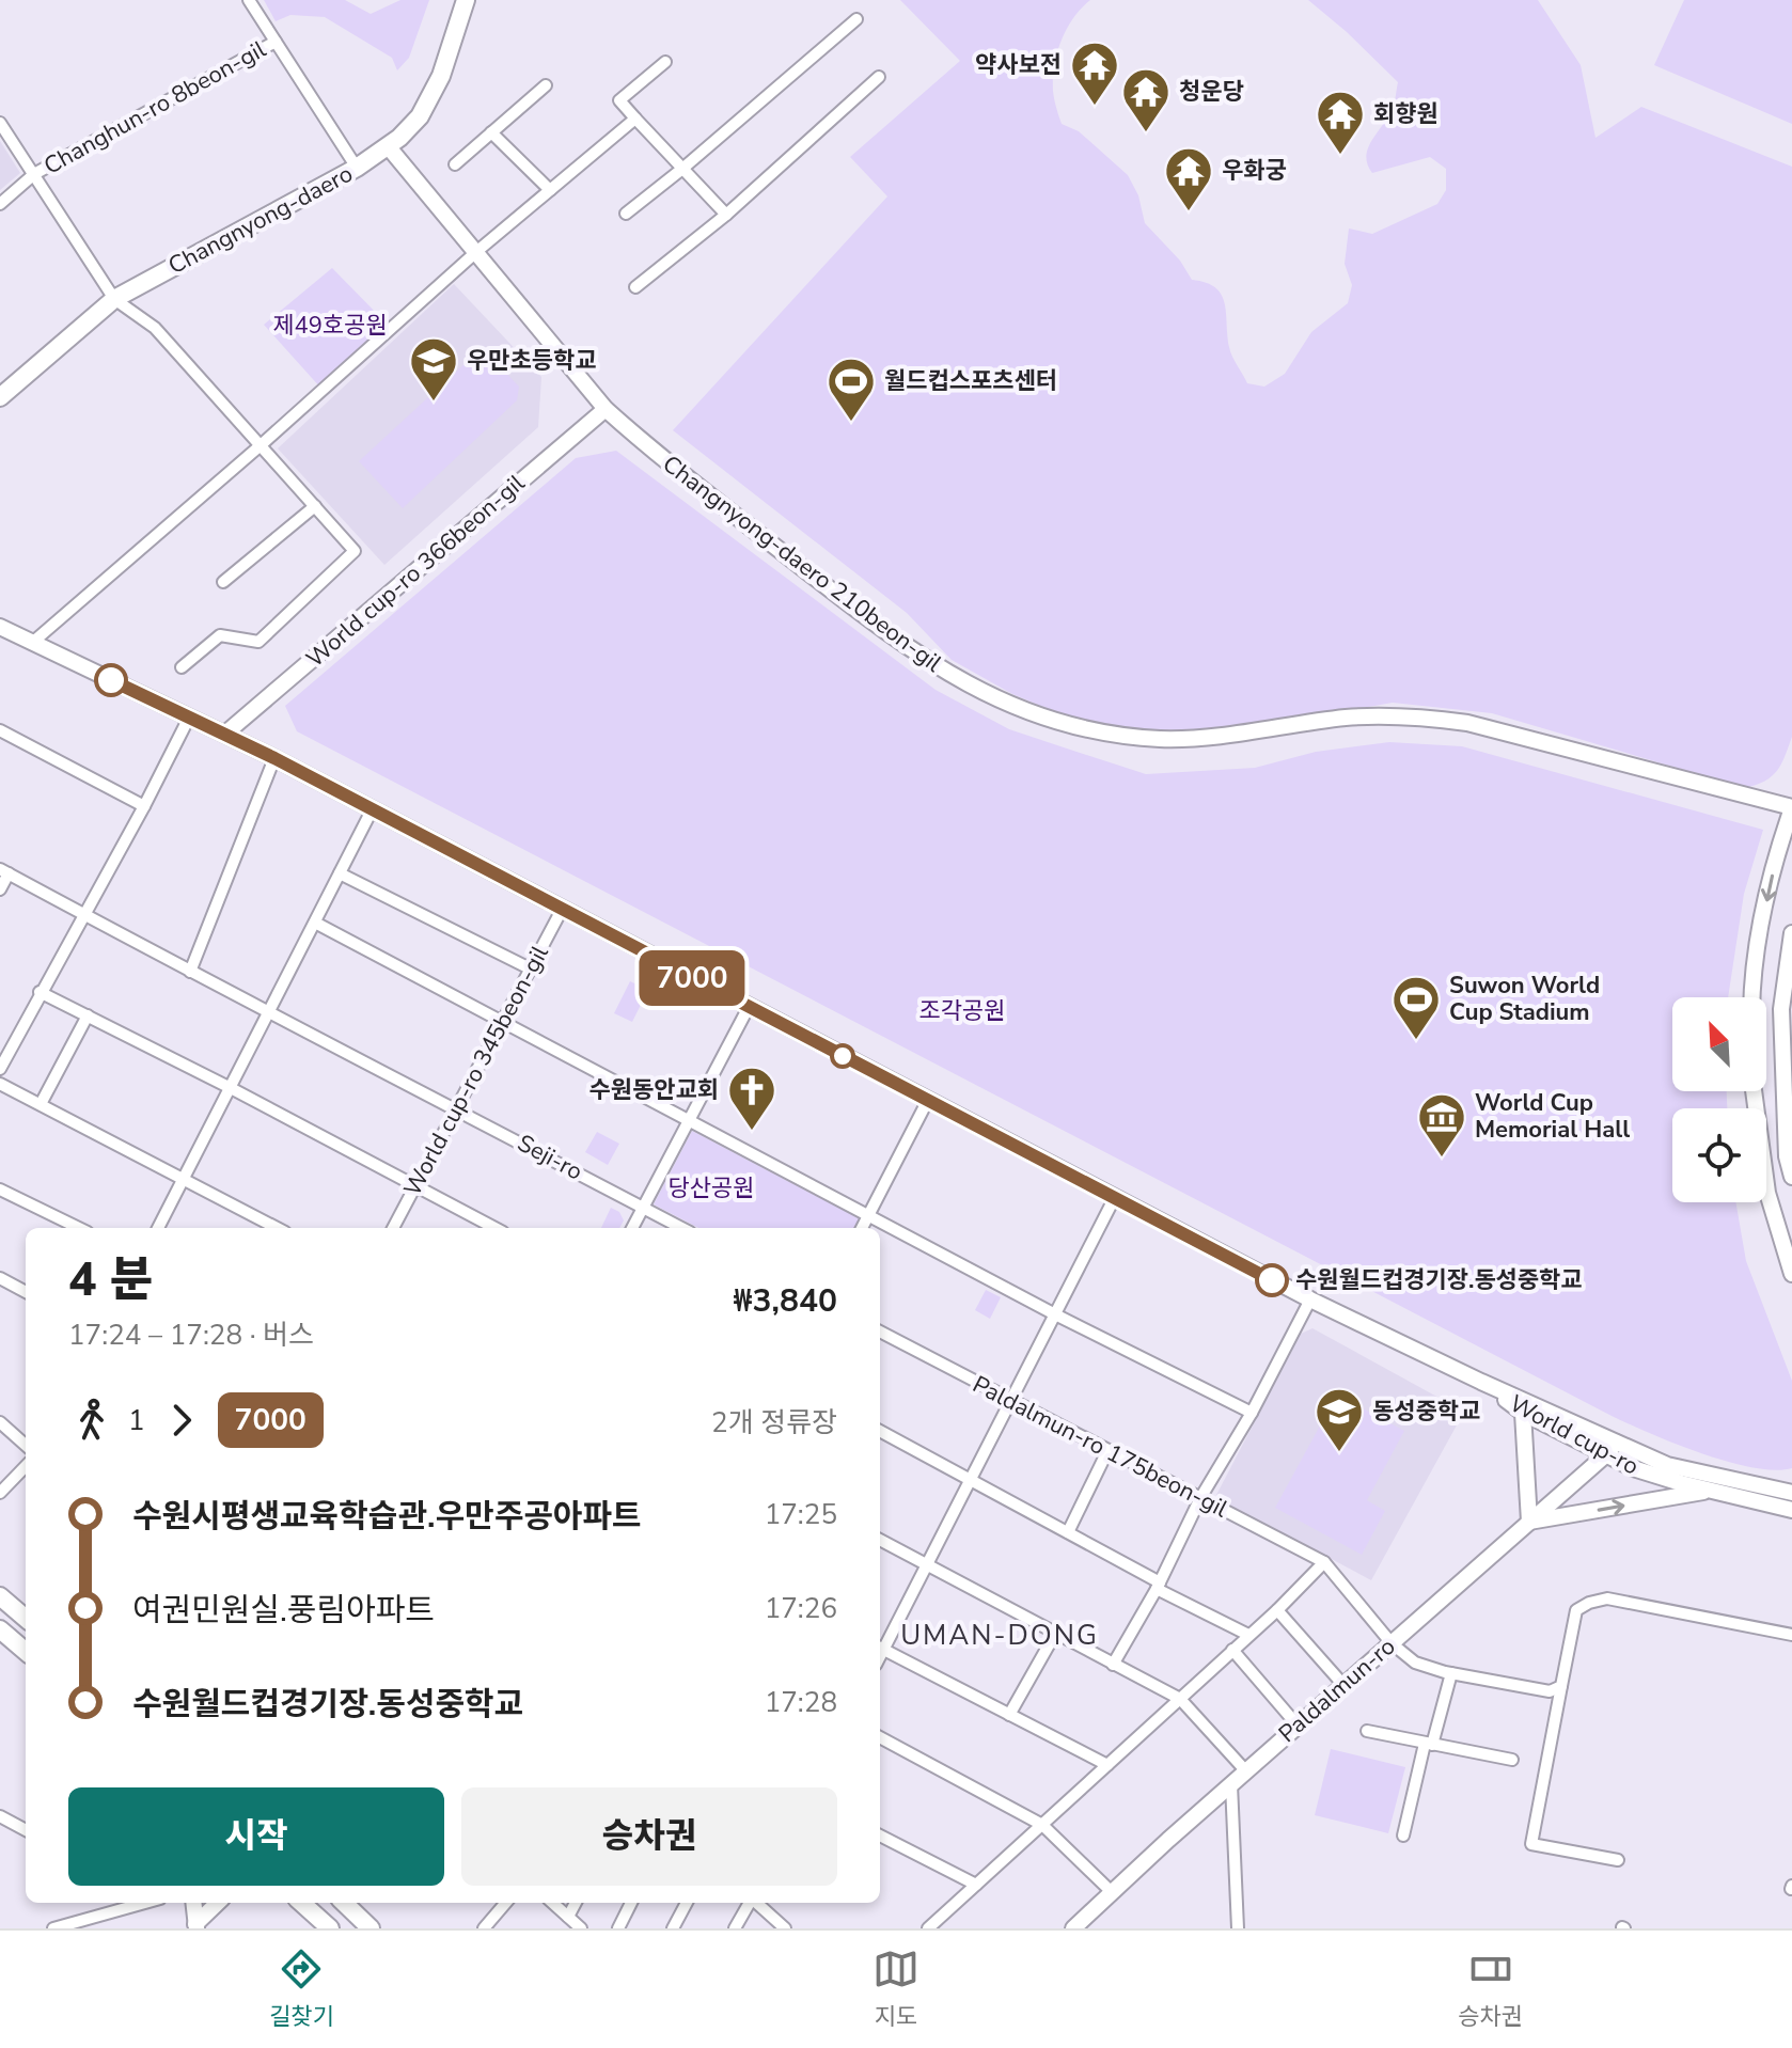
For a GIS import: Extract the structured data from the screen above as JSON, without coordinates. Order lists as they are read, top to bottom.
{
  "streets": {
    "main road": ["Changnyong-daero"],
    "street": [
      "Changhun-ro 8beon-gil",
      "Changnyong-daero 210beon-gil",
      "World cup-ro 366beon-gil",
      "World cup-ro 345beon-gil",
      "Seji-ro",
      "World cup-ro",
      "Paldalmun-ro 175beon-gil",
      "Paldalmun-ro"
    ]
  },
  "crossings": [
    ["Changnyong-daero", "Changnyong-daero 210beon-gil"],
    ["Changnyong-daero 210beon-gil", "World cup-ro 366beon-gil"],
    ["World cup-ro 366beon-gil", "World cup-ro"],
    ["World cup-ro 345beon-gil", "Seji-ro"],
    ["World cup-ro 345beon-gil", "World cup-ro"],
    ["World cup-ro", "Paldalmun-ro"],
    ["Paldalmun-ro 175beon-gil", "Paldalmun-ro"]
  ],
  "districts": ["UMAN-DONG"],
  "parks": ["제49호공원", "조각공원", "당산공원"],
  "places": {
    "temple": [
      "약사보전",
      "청운당",
      "회향원",
      "우화궁"
    ],
    "school or university": ["우만초등학교", "동성중학교"],
    "sports": ["월드컵스포츠센터", "Suwon World Cup Stadium"],
    "church": ["수원동안교회"],
    "museum": ["World Cup Memorial Hall"],
    "other": ["수원월드컵경기장.동성중학교"]
  },
  "lines": ["bus line 7000"],
  "north": "top left",
  "page": {
    "on_map": "7000",
    "heading": ["4 분", "17:24 – 17:28 · 버스", "₩3,840"],
    "legs": ["1", "7000", "2개 정류장"],
    "list": [
      {
        "name": "수원시평생교육학습관.우만주공아파트",
        "value": "17:25"
      },
      {
        "name": "여권민원실.풍림아파트",
        "value": "17:26"
      },
      {
        "name": "수원월드컵경기장.동성중학교",
        "value": "17:28"
      }
    ],
    "buttons": ["시작", "승차권"],
    "tabs": ["길찾기", "지도", "승차권"]
  }
}
